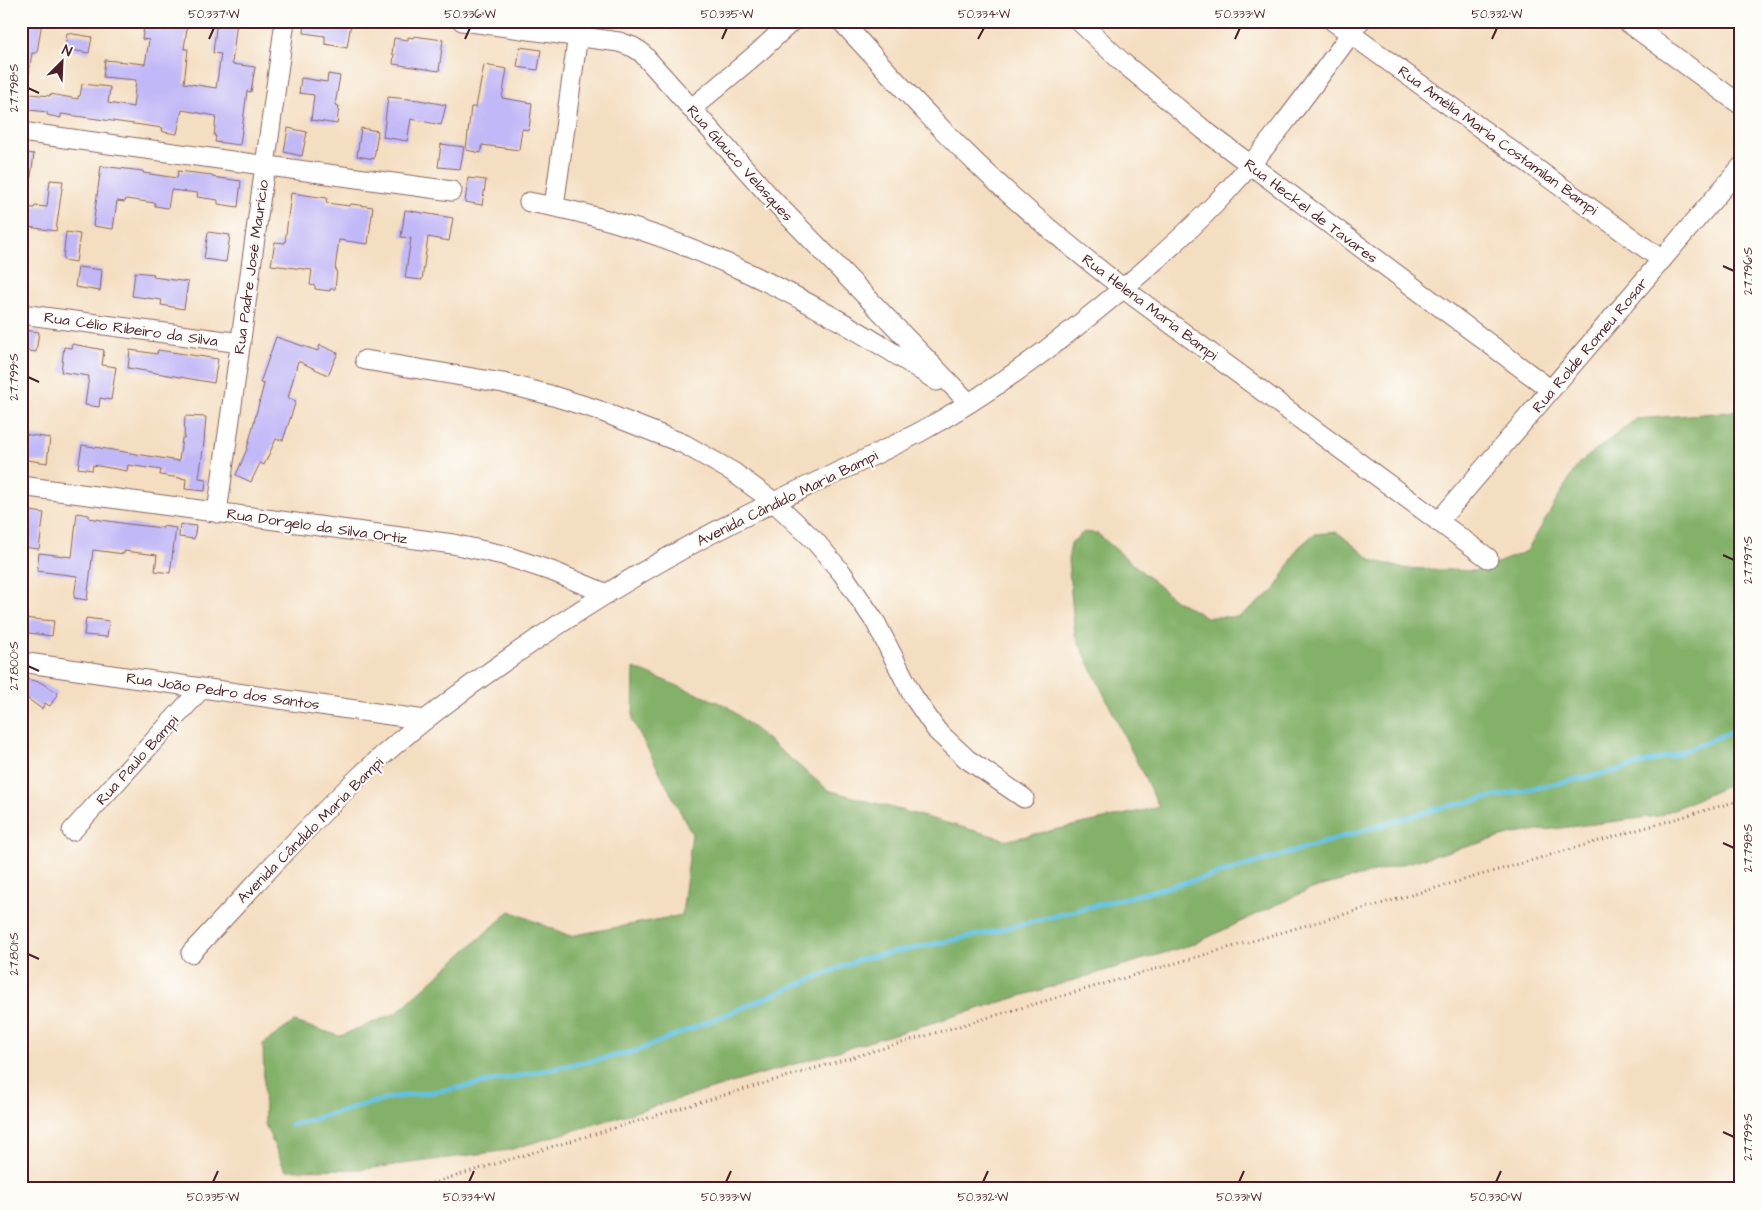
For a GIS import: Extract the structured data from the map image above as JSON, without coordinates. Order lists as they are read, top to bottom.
{
  "streets": {
    "street": [
      "Rua Amélia Maria Costamilan Bampi",
      "Rua Glauco Velasques",
      "Rua Heckel de Tavares",
      "Rua Padre José Maurício",
      "Rua Helena Maria Bampi",
      "Rua Célio Ribeiro da Silva",
      "Rua Rolde Romeu Rosar",
      "Avenida Cândido Maria Bampi",
      "Rua Dorgelo da Silva Ortiz",
      "Rua João Pedro dos Santos",
      "Rua Paulo Bampi"
    ]
  },
  "crossings": [
    ["Rua Amélia Maria Costamilan Bampi", "Rua Rolde Romeu Rosar"],
    ["Rua Amélia Maria Costamilan Bampi", "Avenida Cândido Maria Bampi"],
    ["Rua Glauco Velasques", "Avenida Cândido Maria Bampi"],
    ["Rua Heckel de Tavares", "Rua Rolde Romeu Rosar"],
    ["Rua Heckel de Tavares", "Avenida Cândido Maria Bampi"],
    ["Rua Padre José Maurício", "Rua Célio Ribeiro da Silva"],
    ["Rua Padre José Maurício", "Rua Dorgelo da Silva Ortiz"],
    ["Rua Helena Maria Bampi", "Rua Rolde Romeu Rosar"],
    ["Rua Helena Maria Bampi", "Avenida Cândido Maria Bampi"],
    ["Avenida Cândido Maria Bampi", "Rua Dorgelo da Silva Ortiz"],
    ["Avenida Cândido Maria Bampi", "Rua João Pedro dos Santos"],
    ["Rua João Pedro dos Santos", "Rua Paulo Bampi"]
  ],
  "north": "top right",
  "coordinates": [
    "50.337°W",
    "50.336°W",
    "50.335°W",
    "50.334°W",
    "50.333°W",
    "50.332°W",
    "27.798°S",
    "27.796°S",
    "27.799°S",
    "27.797°S",
    "27.800°S",
    "27.801°S",
    "50.331°W",
    "50.330°W"
  ]
}
